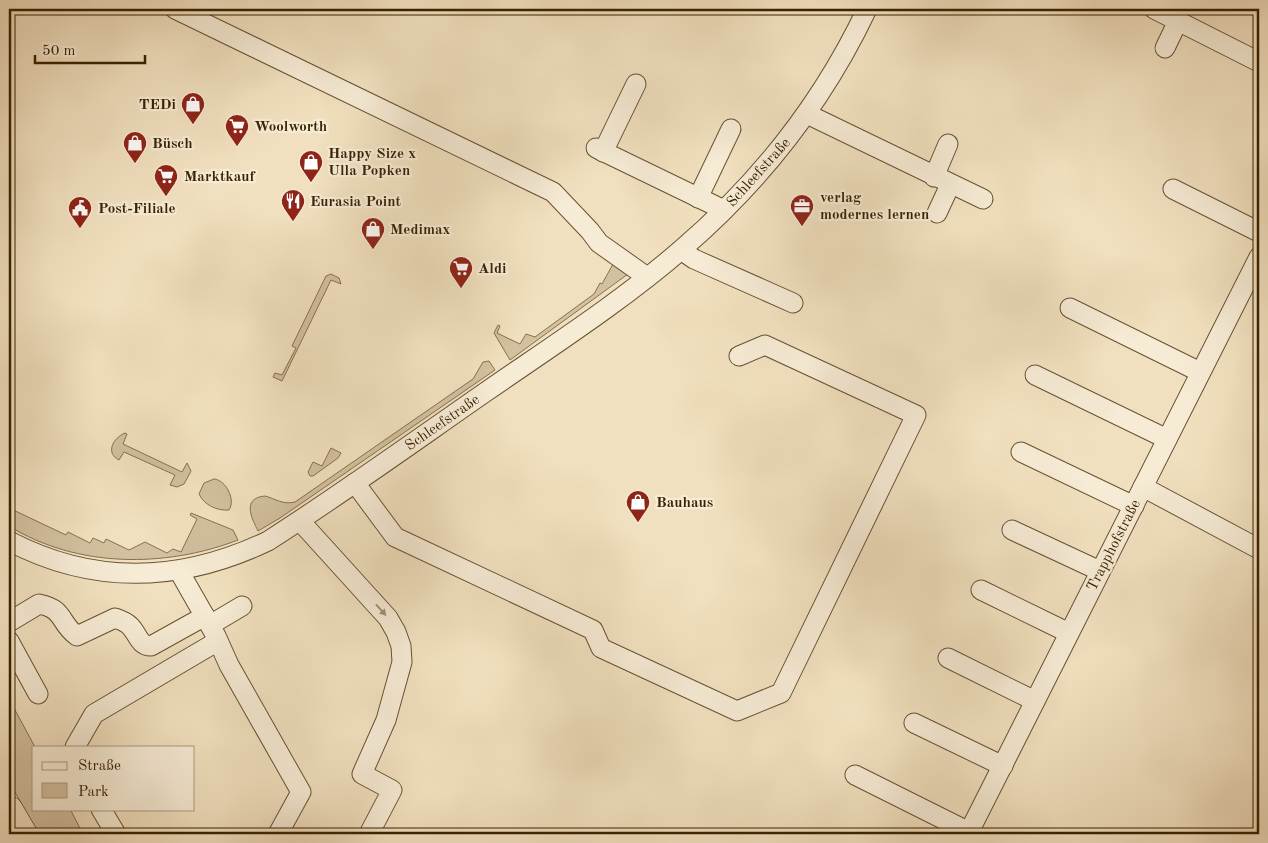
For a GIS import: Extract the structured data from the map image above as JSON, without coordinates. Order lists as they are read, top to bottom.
{
  "streets": {
    "street": ["Schleefstraße", "Trapphofstraße"]
  },
  "places": {
    "shop": [
      "TEDi",
      "Büsch",
      "Happy Size x Ulla Popken",
      "Medimax",
      "Bauhaus"
    ],
    "supermarket": ["Woolworth", "Marktkauf", "Aldi"],
    "restaurant": ["Eurasia Point"],
    "office": ["verlag modernes lernen"],
    "public building": ["Post-Filiale"]
  },
  "legend": ["Straße", "Park"],
  "scale_bar": "50 m"
}
